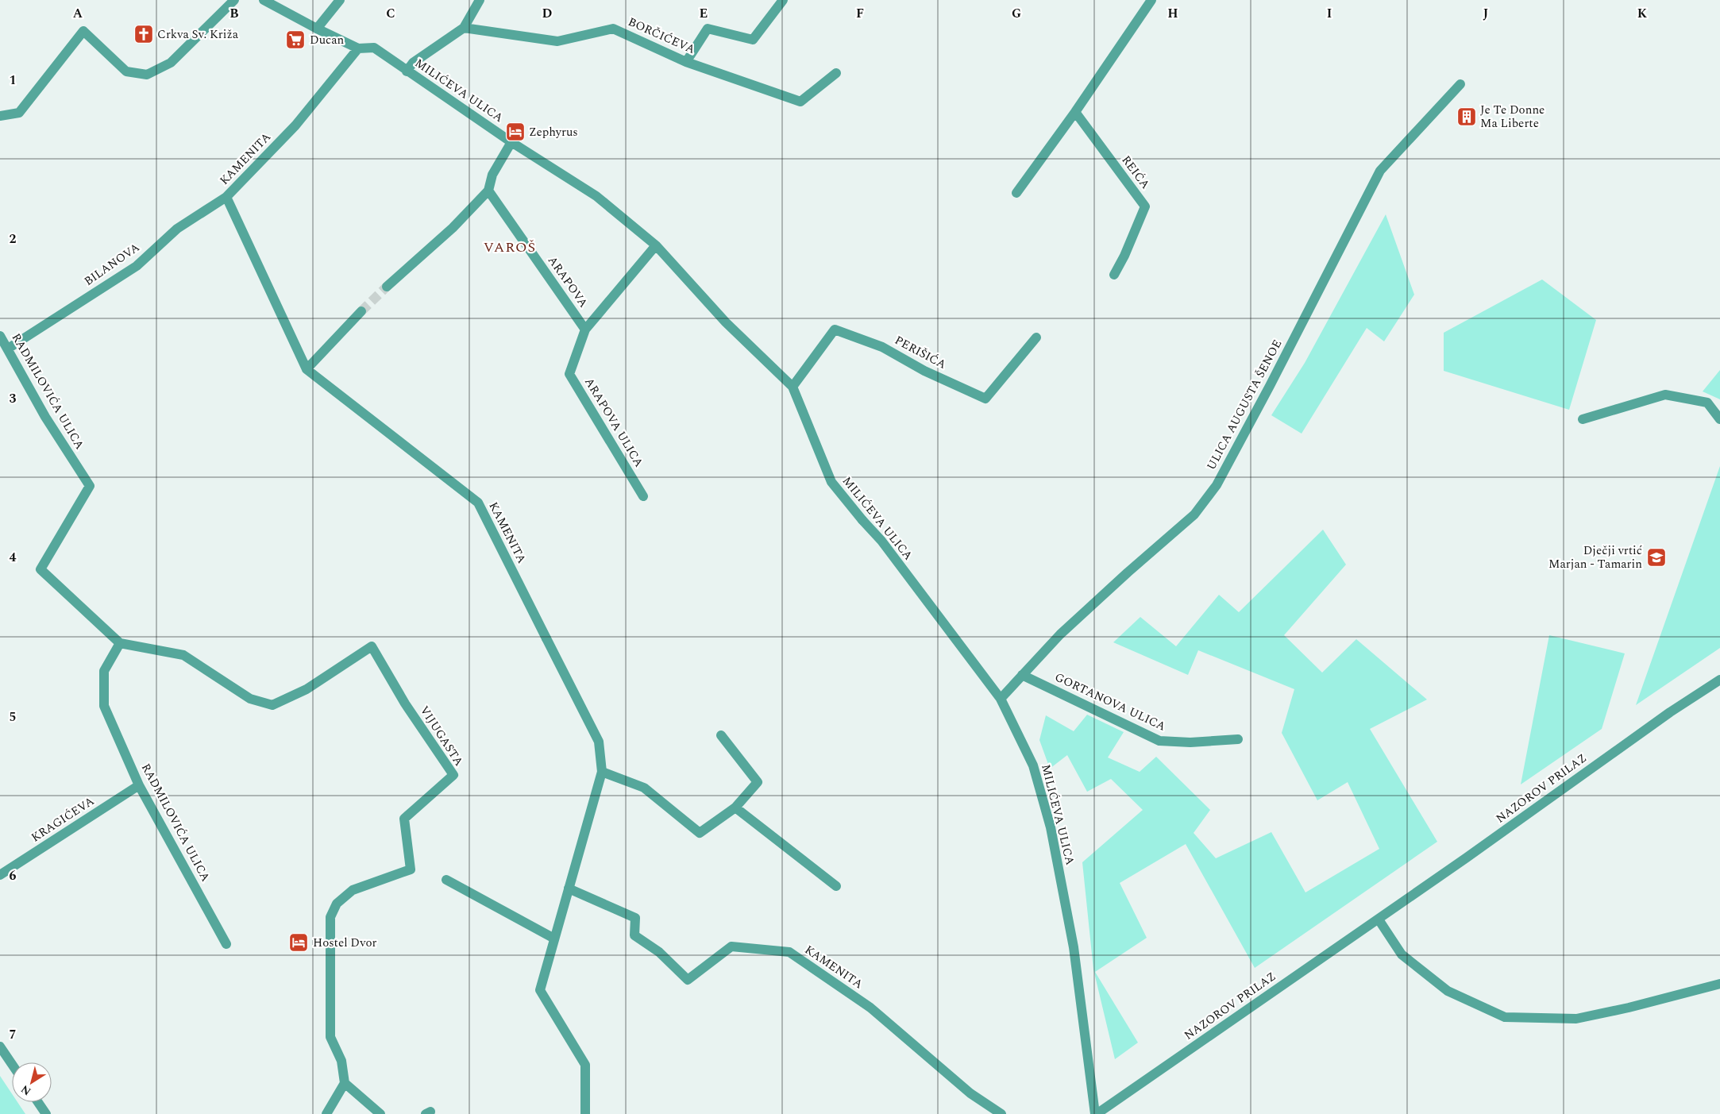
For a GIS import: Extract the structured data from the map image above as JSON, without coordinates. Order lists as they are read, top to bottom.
{
  "streets": {
    "street": [
      "BORČIĆEVA",
      "MILIĆEVA ULICA",
      "KAMENITA",
      "REIĆA",
      "BILANOVA",
      "ARAPOVA",
      "PERIŠIĆA",
      "RADMILOVIĆA ULICA",
      "ULICA AUGUSTA ŠENOE",
      "ARAPOVA ULICA",
      "GORTANOVA ULICA",
      "VIJUGASTA",
      "NAZOROV PRILAZ",
      "KRAGIĆEVA"
    ]
  },
  "crossings": [
    ["MILIĆEVA ULICA", "KAMENITA"],
    ["MILIĆEVA ULICA", "PERIŠIĆA"],
    ["MILIĆEVA ULICA", "ULICA AUGUSTA ŠENOE"],
    ["MILIĆEVA ULICA", "ARAPOVA ULICA"],
    ["MILIĆEVA ULICA", "NAZOROV PRILAZ"],
    ["KAMENITA", "BILANOVA"],
    ["BILANOVA", "RADMILOVIĆA ULICA"],
    ["ARAPOVA", "ARAPOVA ULICA"],
    ["RADMILOVIĆA ULICA", "VIJUGASTA"],
    ["RADMILOVIĆA ULICA", "KRAGIĆEVA"],
    ["ULICA AUGUSTA ŠENOE", "GORTANOVA ULICA"]
  ],
  "districts": ["VAROŠ"],
  "places": {
    "church": ["Crkva Sv. Križa"],
    "supermarket": ["Ducan"],
    "building": ["Je Te Donne Ma Liberte"],
    "hotel": ["Zephyrus", "Hostel Dvor"],
    "school or university": ["Dječji vrtić Marjan - Tamarin"]
  },
  "north": "bottom left",
  "grid": {
    "columns": [
      "A",
      "B",
      "C",
      "D",
      "E",
      "F",
      "G",
      "H",
      "I",
      "J",
      "K"
    ],
    "rows": [
      "1",
      "2",
      "3",
      "4",
      "5",
      "6",
      "7"
    ]
  }
}
